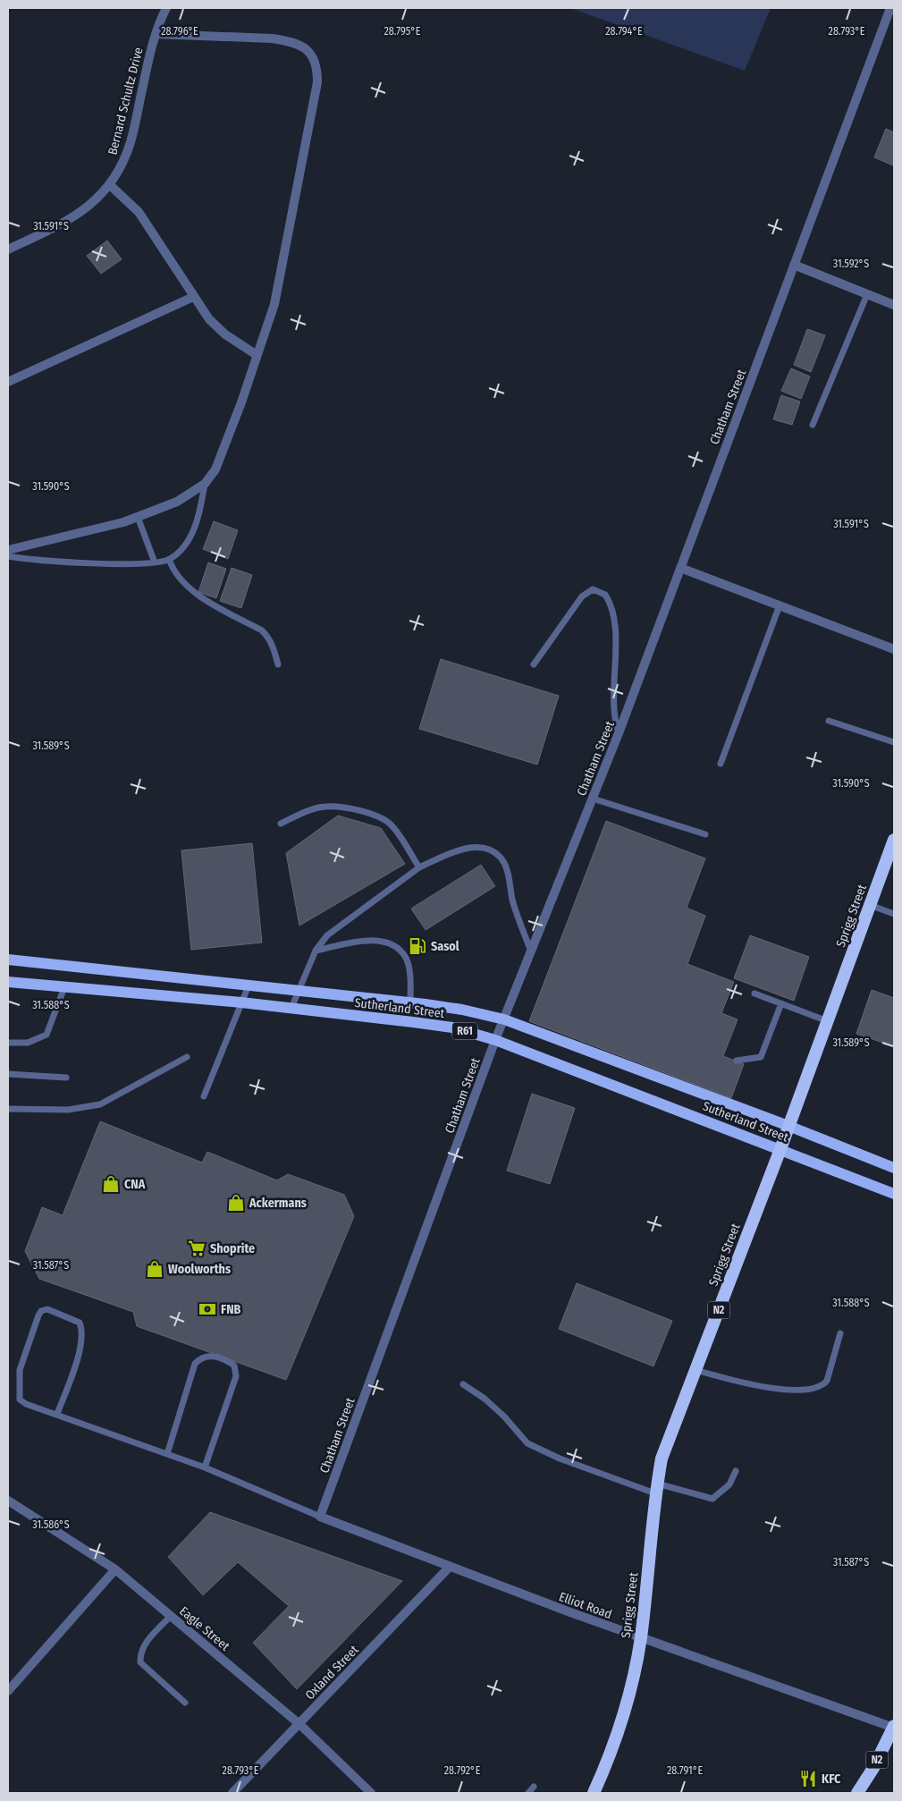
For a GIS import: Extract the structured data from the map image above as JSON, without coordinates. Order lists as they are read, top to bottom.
{
  "streets": {
    "highway": ["Sprigg Street", "N2"],
    "main road": ["Sutherland Street", "R61"],
    "street": [
      "Bernard Schultz Drive",
      "Chatham Street",
      "Elliot Road",
      "Eagle Street",
      "Oxland Street"
    ]
  },
  "crossings": [
    ["Chatham Street", "Sutherland Street"],
    ["Chatham Street", "Elliot Road"],
    ["Sprigg Street", "Sutherland Street"],
    ["Sprigg Street", "Elliot Road"],
    ["N2", "Elliot Road"],
    ["Elliot Road", "Oxland Street"],
    ["Eagle Street", "Oxland Street"]
  ],
  "places": {
    "fuel station": ["Sasol"],
    "shop": ["CNA", "Ackermans", "Woolworths"],
    "supermarket": ["Shoprite"],
    "bank": ["FNB"],
    "restaurant": ["KFC"]
  },
  "coordinates": [
    "28.796°E",
    "28.795°E",
    "28.794°E",
    "28.793°E",
    "31.591°S",
    "31.592°S",
    "31.590°S",
    "31.589°S",
    "31.588°S",
    "31.587°S",
    "31.586°S",
    "28.792°E",
    "28.791°E"
  ]
}
